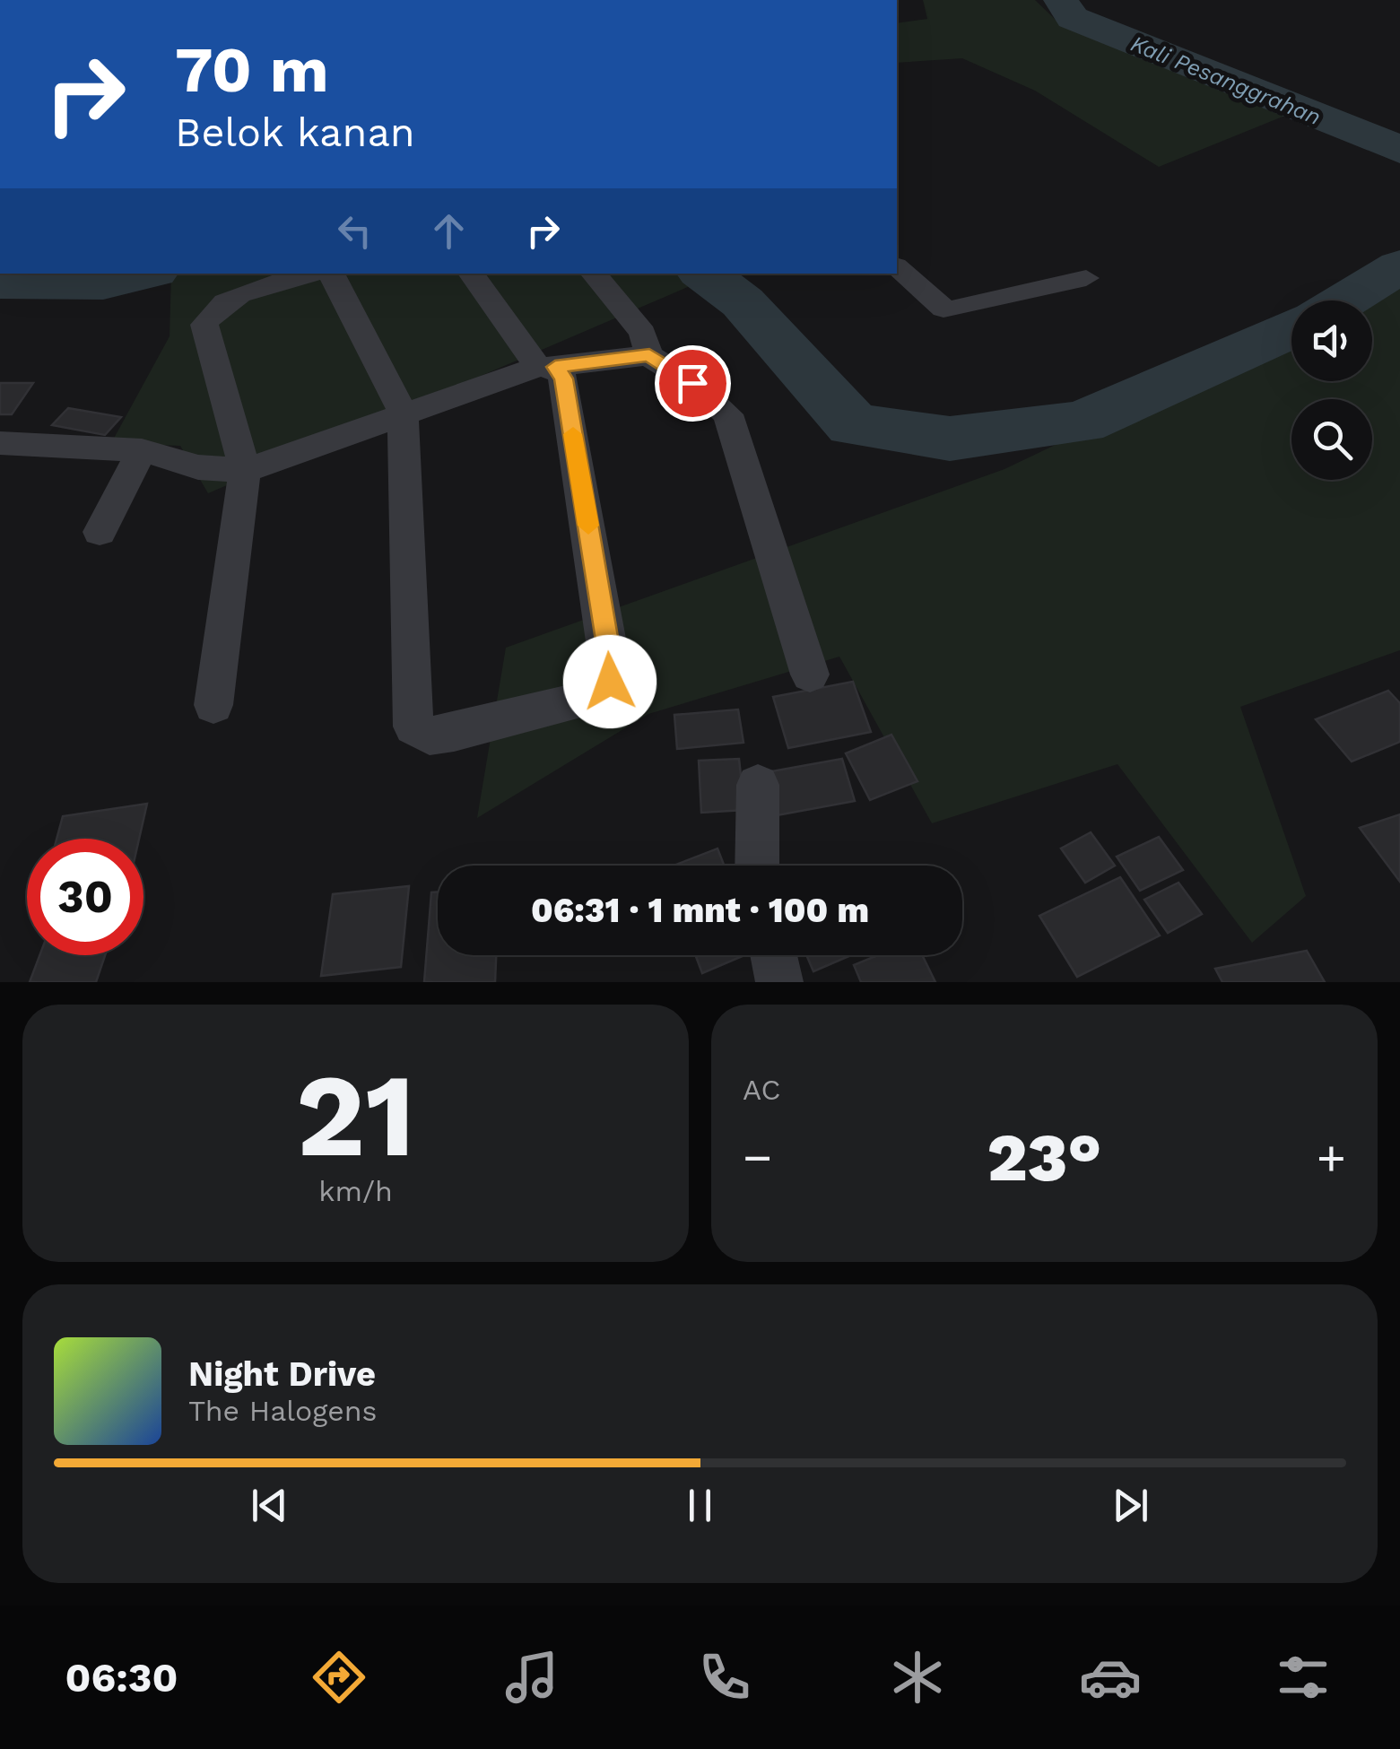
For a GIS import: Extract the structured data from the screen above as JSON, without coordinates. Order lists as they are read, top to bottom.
{
  "water": ["Kali Pesanggrahan"],
  "page": {
    "turn": ["70 m", "Belok kanan"],
    "limit": "30",
    "trip": "06:31 · 1 mnt · 100 m",
    "tile": [
      ["21", "km/h"],
      "AC"
    ],
    "heat": ["−", "23°", "+"],
    "song": ["Night Drive", "The Halogens"],
    "tabs": "06:30"
  }
}
